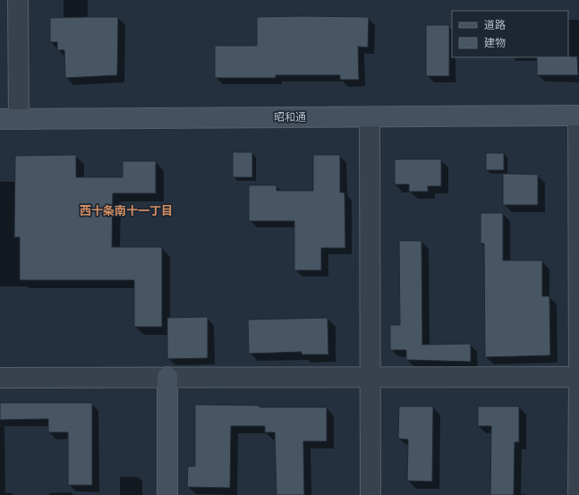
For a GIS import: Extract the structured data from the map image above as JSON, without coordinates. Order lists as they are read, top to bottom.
{
  "streets": {
    "street": ["昭和通"]
  },
  "districts": ["西十条南十一丁目"],
  "legend": ["道路", "建物"]
}
